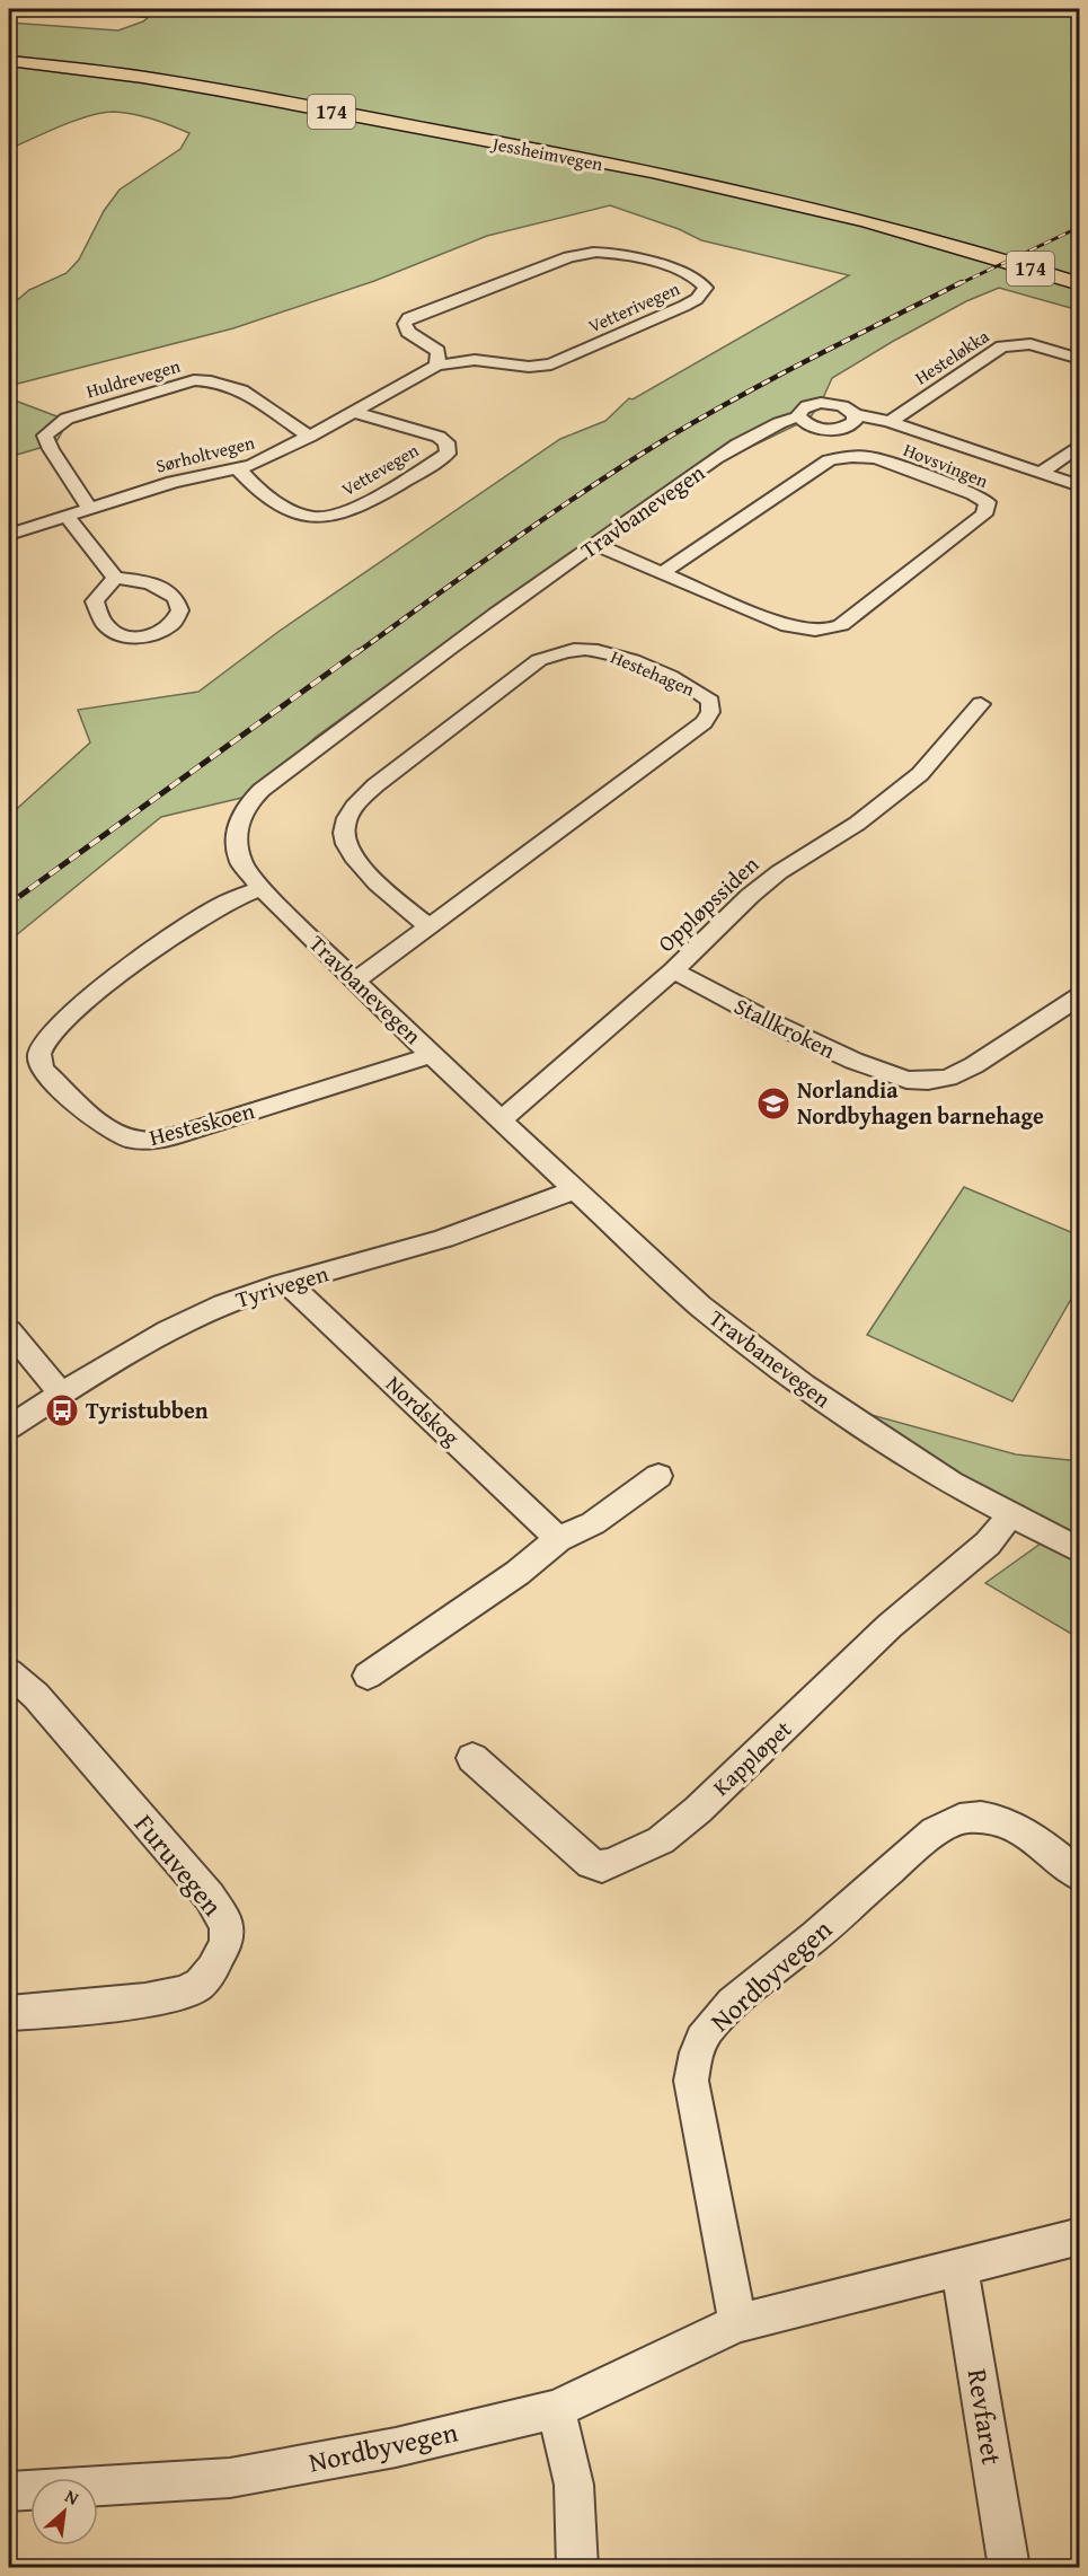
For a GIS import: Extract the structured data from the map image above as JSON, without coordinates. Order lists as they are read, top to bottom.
{
  "streets": {
    "main road": ["174", "Jessheimvegen"],
    "street": [
      "Vetterivegen",
      "Hesteløkka",
      "Huldrevegen",
      "Sørholtvegen",
      "Hovsvingen",
      "Vettevegen",
      "Travbanevegen",
      "Hestehagen",
      "Oppløpssiden",
      "Stallkroken",
      "Hesteskoen",
      "Tyrivegen",
      "Nordskog",
      "Kappløpet",
      "Furuvegen",
      "Nordbyvegen",
      "Revfaret"
    ]
  },
  "crossings": [
    ["Vetterivegen", "Sørholtvegen"],
    ["Huldrevegen", "Sørholtvegen"],
    ["Sørholtvegen", "Vettevegen"],
    ["Hovsvingen", "Travbanevegen"],
    ["Travbanevegen", "Hestehagen"],
    ["Travbanevegen", "Oppløpssiden"],
    ["Travbanevegen", "Hesteskoen"],
    ["Travbanevegen", "Tyrivegen"],
    ["Travbanevegen", "Kappløpet"],
    ["Oppløpssiden", "Stallkroken"],
    ["Tyrivegen", "Nordskog"],
    ["Nordbyvegen", "Revfaret"]
  ],
  "places": {
    "school or university": ["Norlandia Nordbyhagen barnehage"],
    "bus stop": ["Tyristubben"]
  },
  "north": "top right"
}
